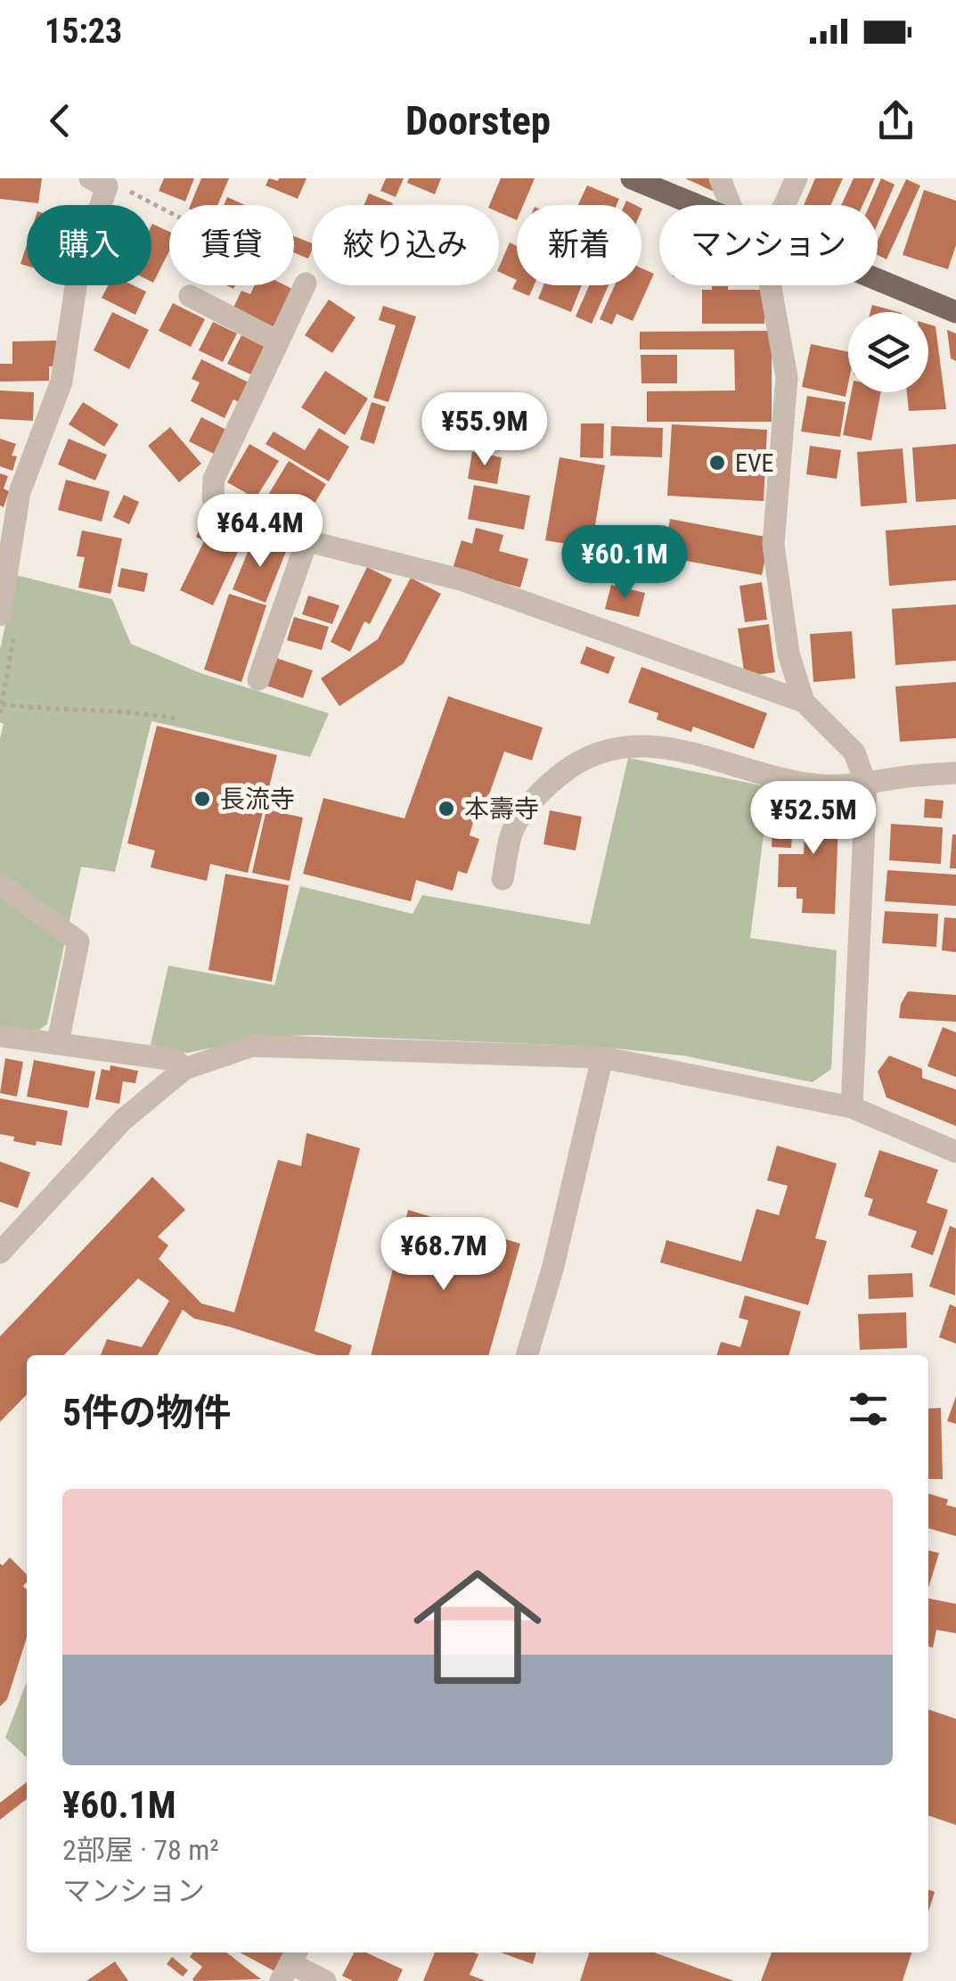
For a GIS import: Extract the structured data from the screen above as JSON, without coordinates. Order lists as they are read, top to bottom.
{
  "places": ["EVE", "長流寺", "本壽寺"],
  "page": {
    "status": "15:23",
    "header": "Doorstep",
    "chip": [
      "購入",
      "賃貸",
      "絞り込み",
      "新着",
      "マンション"
    ],
    "price": [
      "¥55.9M",
      "¥64.4M",
      "¥60.1M",
      "¥52.5M",
      "¥68.7M"
    ],
    "heading": "5件の物件",
    "list": [
      {
        "name": "¥60.1M",
        "note": "2部屋 · 78 m² · マンション"
      }
    ]
  }
}
